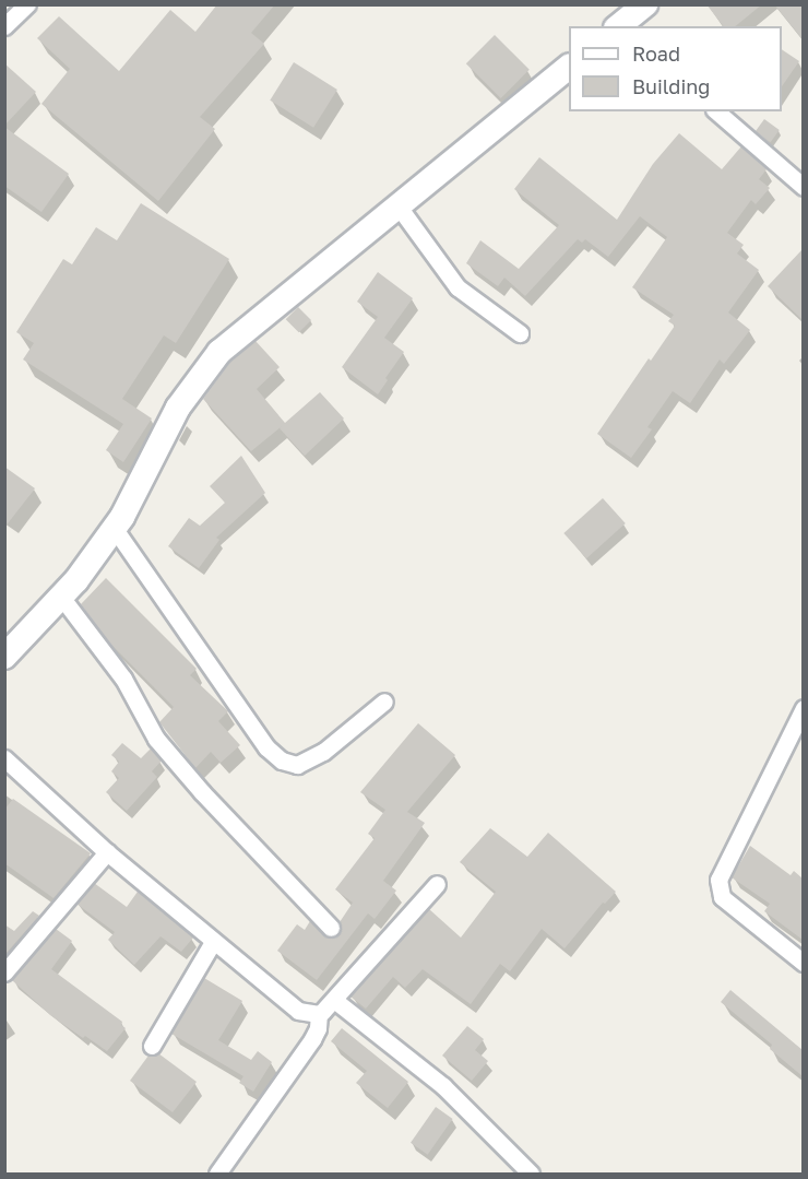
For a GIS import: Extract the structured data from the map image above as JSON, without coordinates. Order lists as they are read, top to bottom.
{
  "legend": ["Road", "Building"]
}
